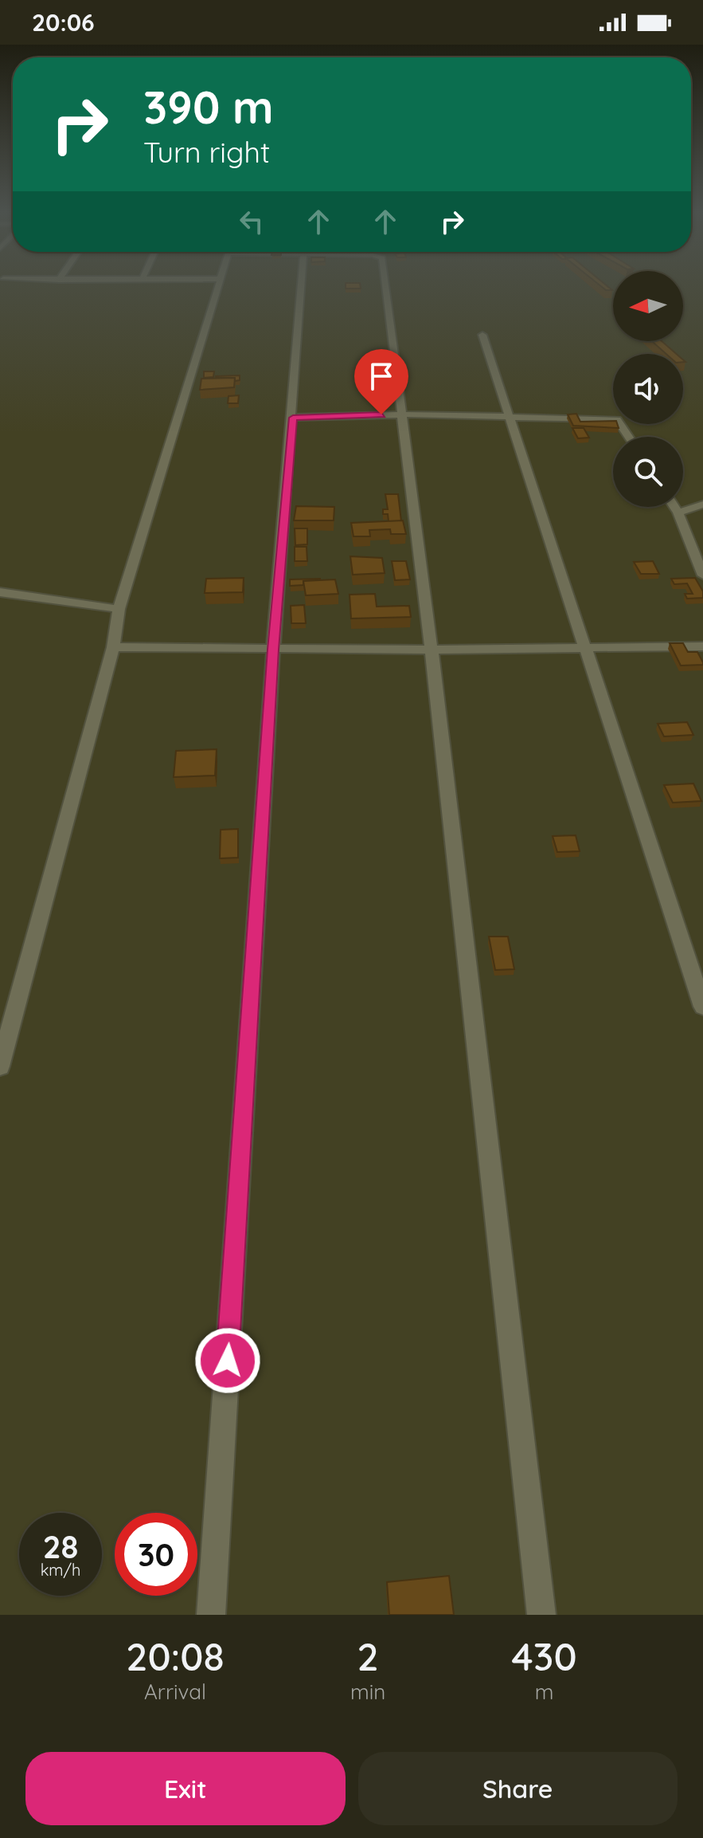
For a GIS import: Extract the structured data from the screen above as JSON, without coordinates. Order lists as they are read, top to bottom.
{
  "north": "left",
  "page": {
    "status": "20:06",
    "turn": ["390 m", "Turn right"],
    "speed": "28 km/h",
    "limit": "30",
    "eta": [
      "20:08",
      "Arrival",
      "2",
      "min",
      "430",
      "m"
    ],
    "buttons": ["Exit", "Share"]
  }
}
